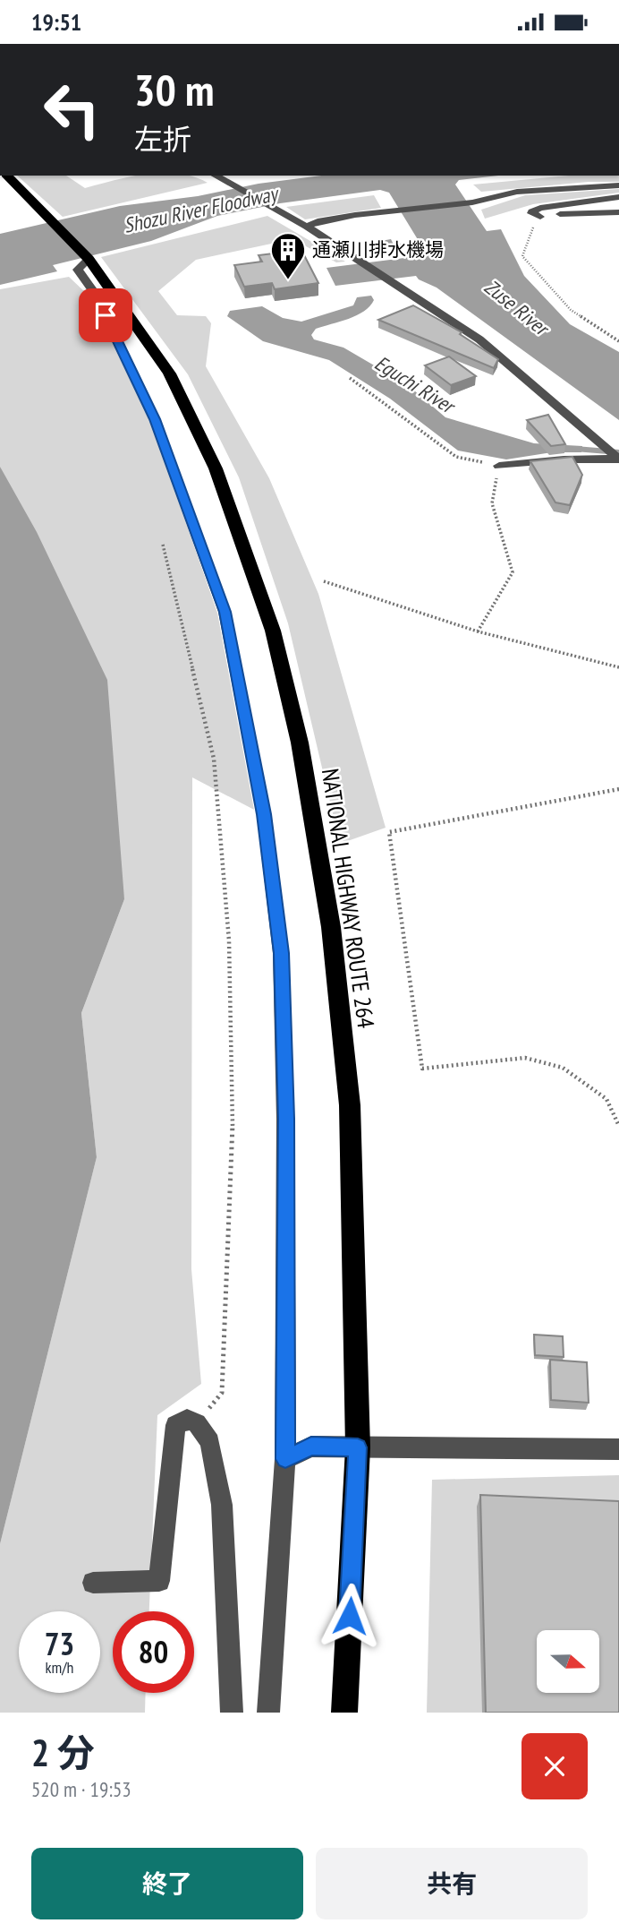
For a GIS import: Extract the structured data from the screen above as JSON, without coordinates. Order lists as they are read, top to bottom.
{
  "streets": {
    "highway": ["NATIONAL HIGHWAY ROUTE 264"]
  },
  "water": ["Shozu River Floodway", "Zuse River", "Eguchi River"],
  "places": {
    "building": ["通瀬川排水機場"]
  },
  "north": "right",
  "page": {
    "status": "19:51",
    "turn": ["30 m", "左折"],
    "speed": "73 km/h",
    "limit": "80",
    "heading": ["2 分", "520 m · 19:53"],
    "buttons": ["終了", "共有"]
  }
}
